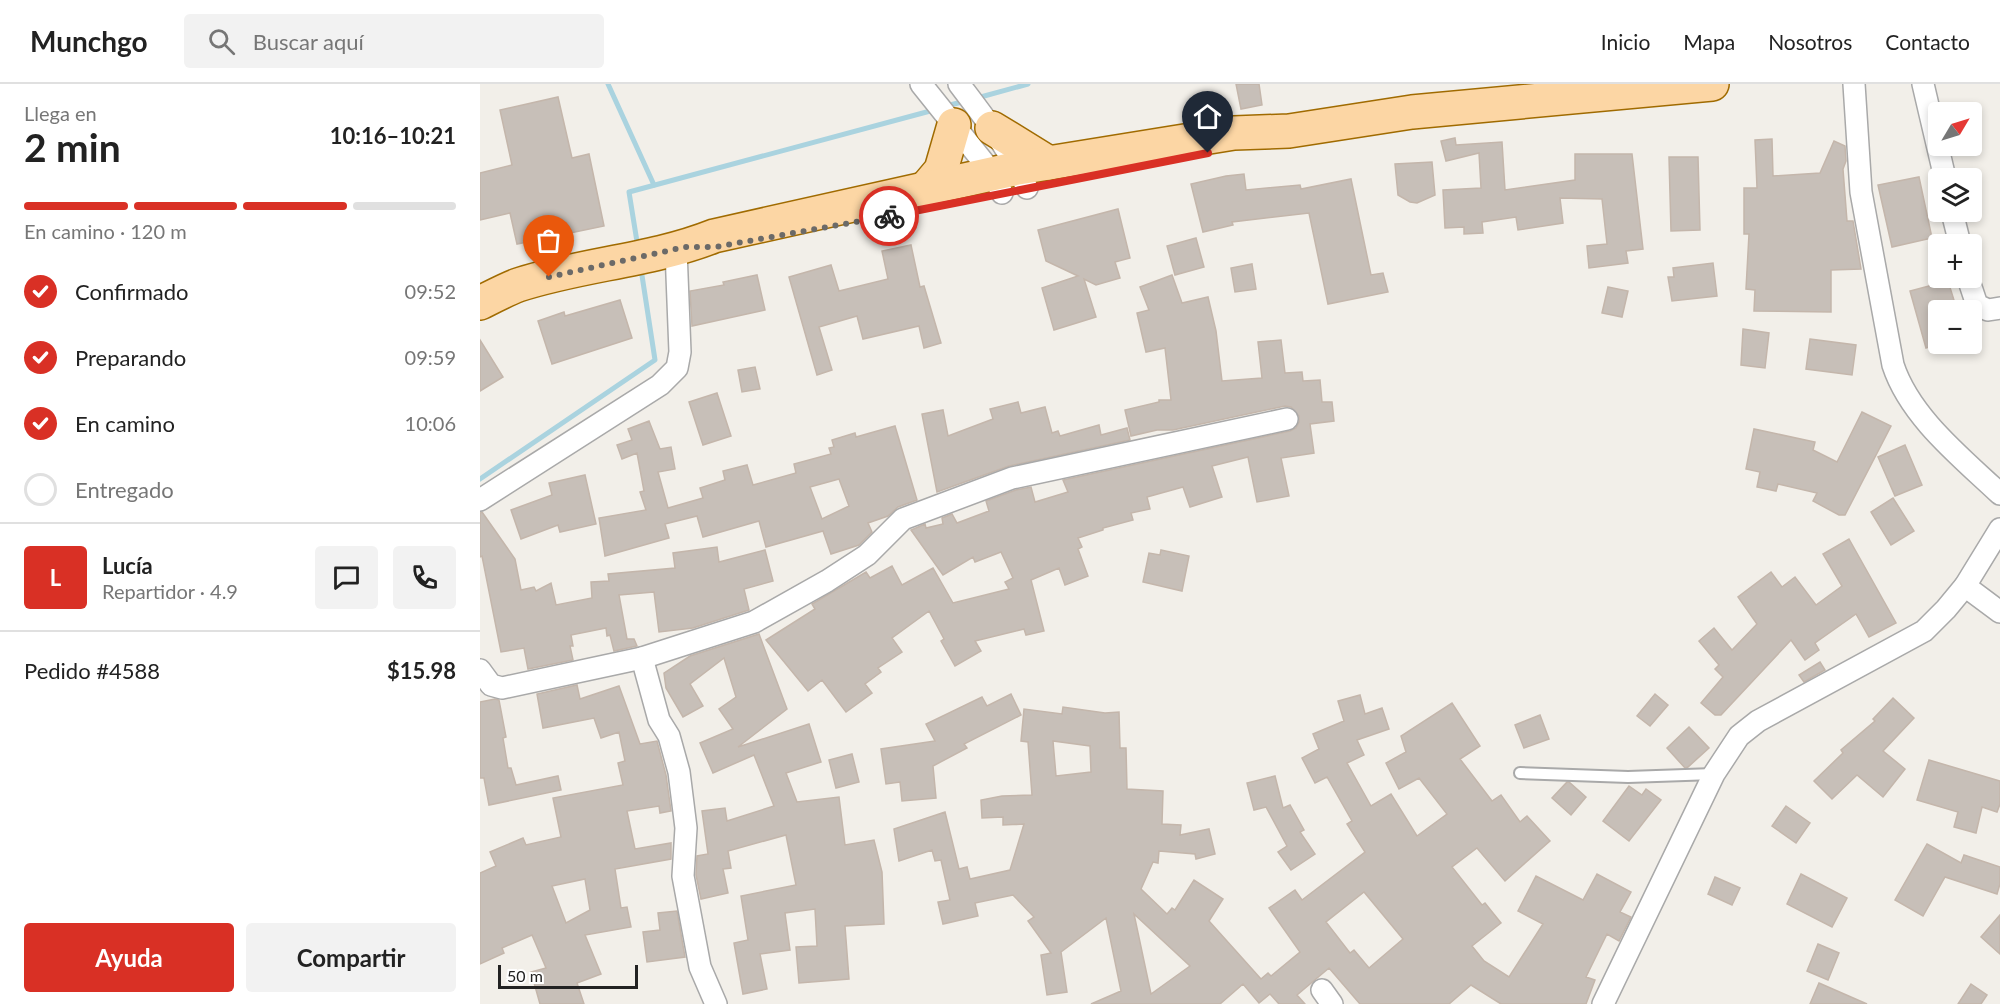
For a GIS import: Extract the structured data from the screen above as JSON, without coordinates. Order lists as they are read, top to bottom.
{
  "scale_bar": "50 m",
  "north": "top right",
  "page": {
    "header": "Munchgo",
    "search": "Buscar aquí",
    "nav": [
      "Inicio",
      "Mapa",
      "Nosotros",
      "Contacto"
    ],
    "heading": ["2 min", "Llega en", "10:16–10:21"],
    "panel": [
      "Lucía",
      "Repartidor · 4.9",
      "Pedido #4588",
      "$15.98"
    ],
    "map_buttons": ["+", "−"],
    "bar": "En camino · 120 m",
    "list": [
      ["Confirmado", "09:52"],
      ["Preparando", "09:59"],
      ["En camino", "10:06"],
      "Entregado"
    ],
    "round": "L",
    "buttons": ["Ayuda", "Compartir"],
    "scale": "50 m"
  }
}
